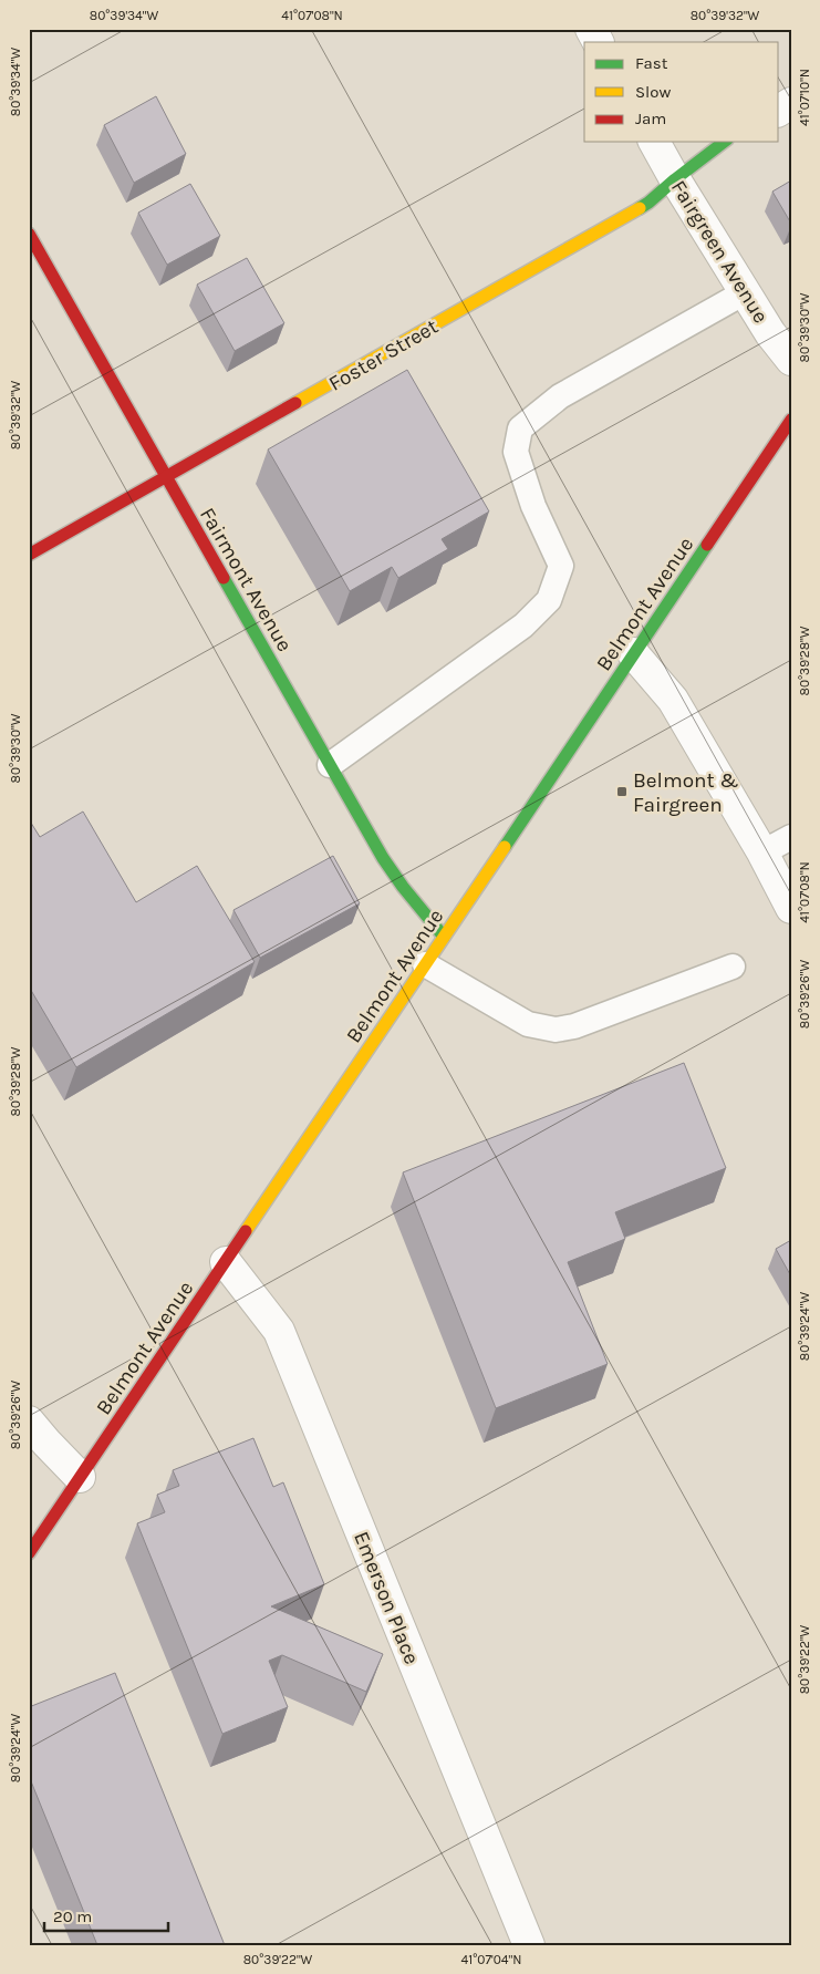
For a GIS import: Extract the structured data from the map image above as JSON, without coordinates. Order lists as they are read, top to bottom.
{
  "streets": {
    "street": [
      "Fairgreen Avenue",
      "Foster Street",
      "Fairmont Avenue",
      "Belmont Avenue",
      "Emerson Place"
    ]
  },
  "crossings": [
    ["Fairgreen Avenue", "Foster Street"],
    ["Foster Street", "Fairmont Avenue"],
    ["Fairmont Avenue", "Belmont Avenue"],
    ["Belmont Avenue", "Emerson Place"]
  ],
  "places": {
    "transit": ["Belmont & Fairgreen"]
  },
  "legend": ["Fast", "Slow", "Jam"],
  "scale_bar": "20 m",
  "coordinates": [
    "80°39'34\"W",
    "41°07'08\"N",
    "80°39'32\"W",
    "41°07'10\"N",
    "80°39'30\"W",
    "80°39'28\"W",
    "80°39'26\"W",
    "80°39'24\"W",
    "80°39'22\"W",
    "41°07'04\"N"
  ]
}
